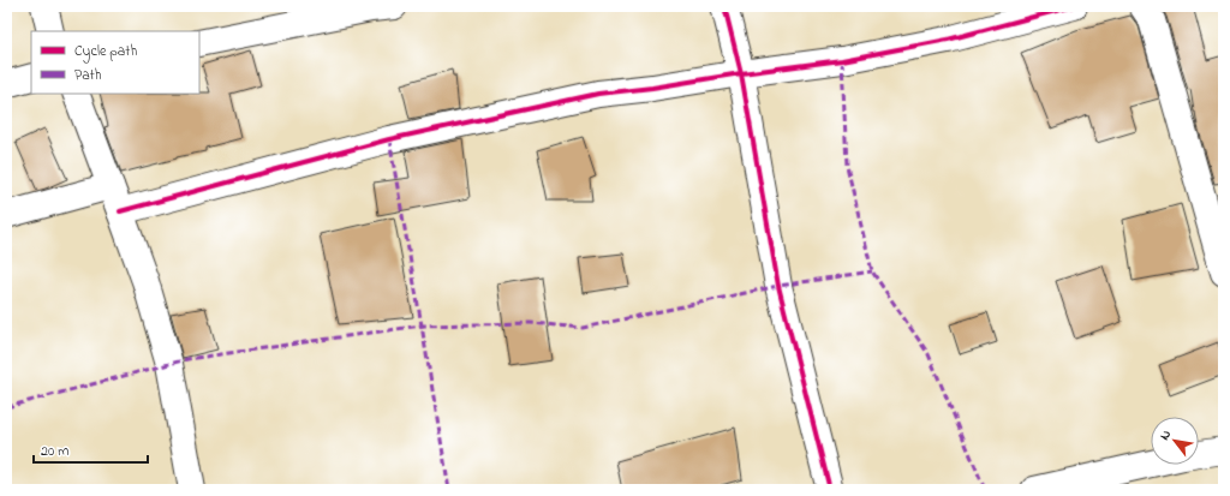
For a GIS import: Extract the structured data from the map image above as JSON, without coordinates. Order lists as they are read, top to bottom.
{
  "legend": ["Cycle path", "Path"],
  "scale_bar": "20 m",
  "north": "top left"
}
